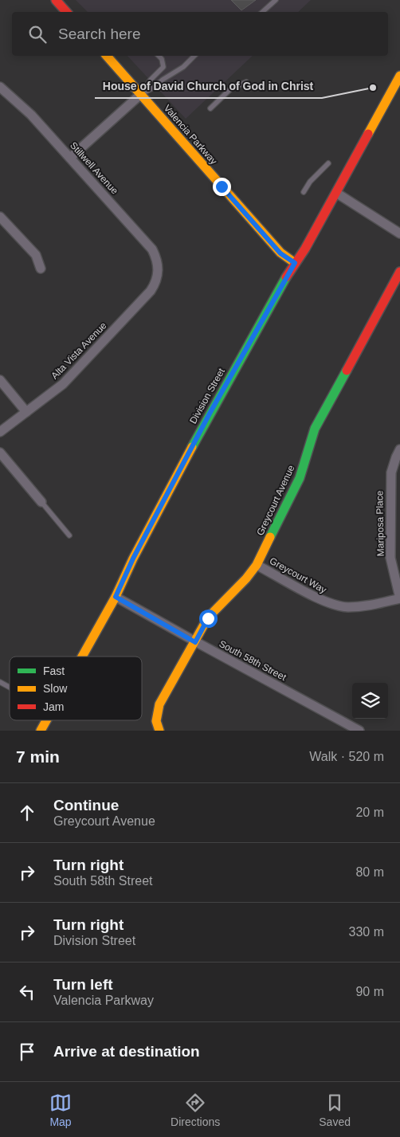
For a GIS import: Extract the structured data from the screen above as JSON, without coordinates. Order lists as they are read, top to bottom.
{
  "streets": {
    "main road": ["Valencia Parkway", "Division Street", "Greycourt Avenue"],
    "street": [
      "Stillwell Avenue",
      "Alta Vista Avenue",
      "Mariposa Place",
      "Greycourt Way",
      "South 58th Street"
    ]
  },
  "crossings": [
    ["Valencia Parkway", "Division Street"],
    ["Stillwell Avenue", "Alta Vista Avenue"],
    ["Division Street", "South 58th Street"],
    ["Greycourt Avenue", "Greycourt Way"],
    ["Greycourt Avenue", "South 58th Street"],
    ["Mariposa Place", "Greycourt Way"]
  ],
  "places": ["House of David Church of God in Christ"],
  "legend": ["Fast", "Slow", "Jam"],
  "page": {
    "search": "Search here",
    "heading": ["7 min", "Walk · 520 m"],
    "list": [
      ["Continue", "Greycourt Avenue", "20 m"],
      ["Turn right", "South 58th Street", "80 m"],
      ["Turn right", "Division Street", "330 m"],
      ["Turn left", "Valencia Parkway", "90 m"],
      "Arrive at destination"
    ],
    "nav": ["Map", "Directions", "Saved"]
  }
}
